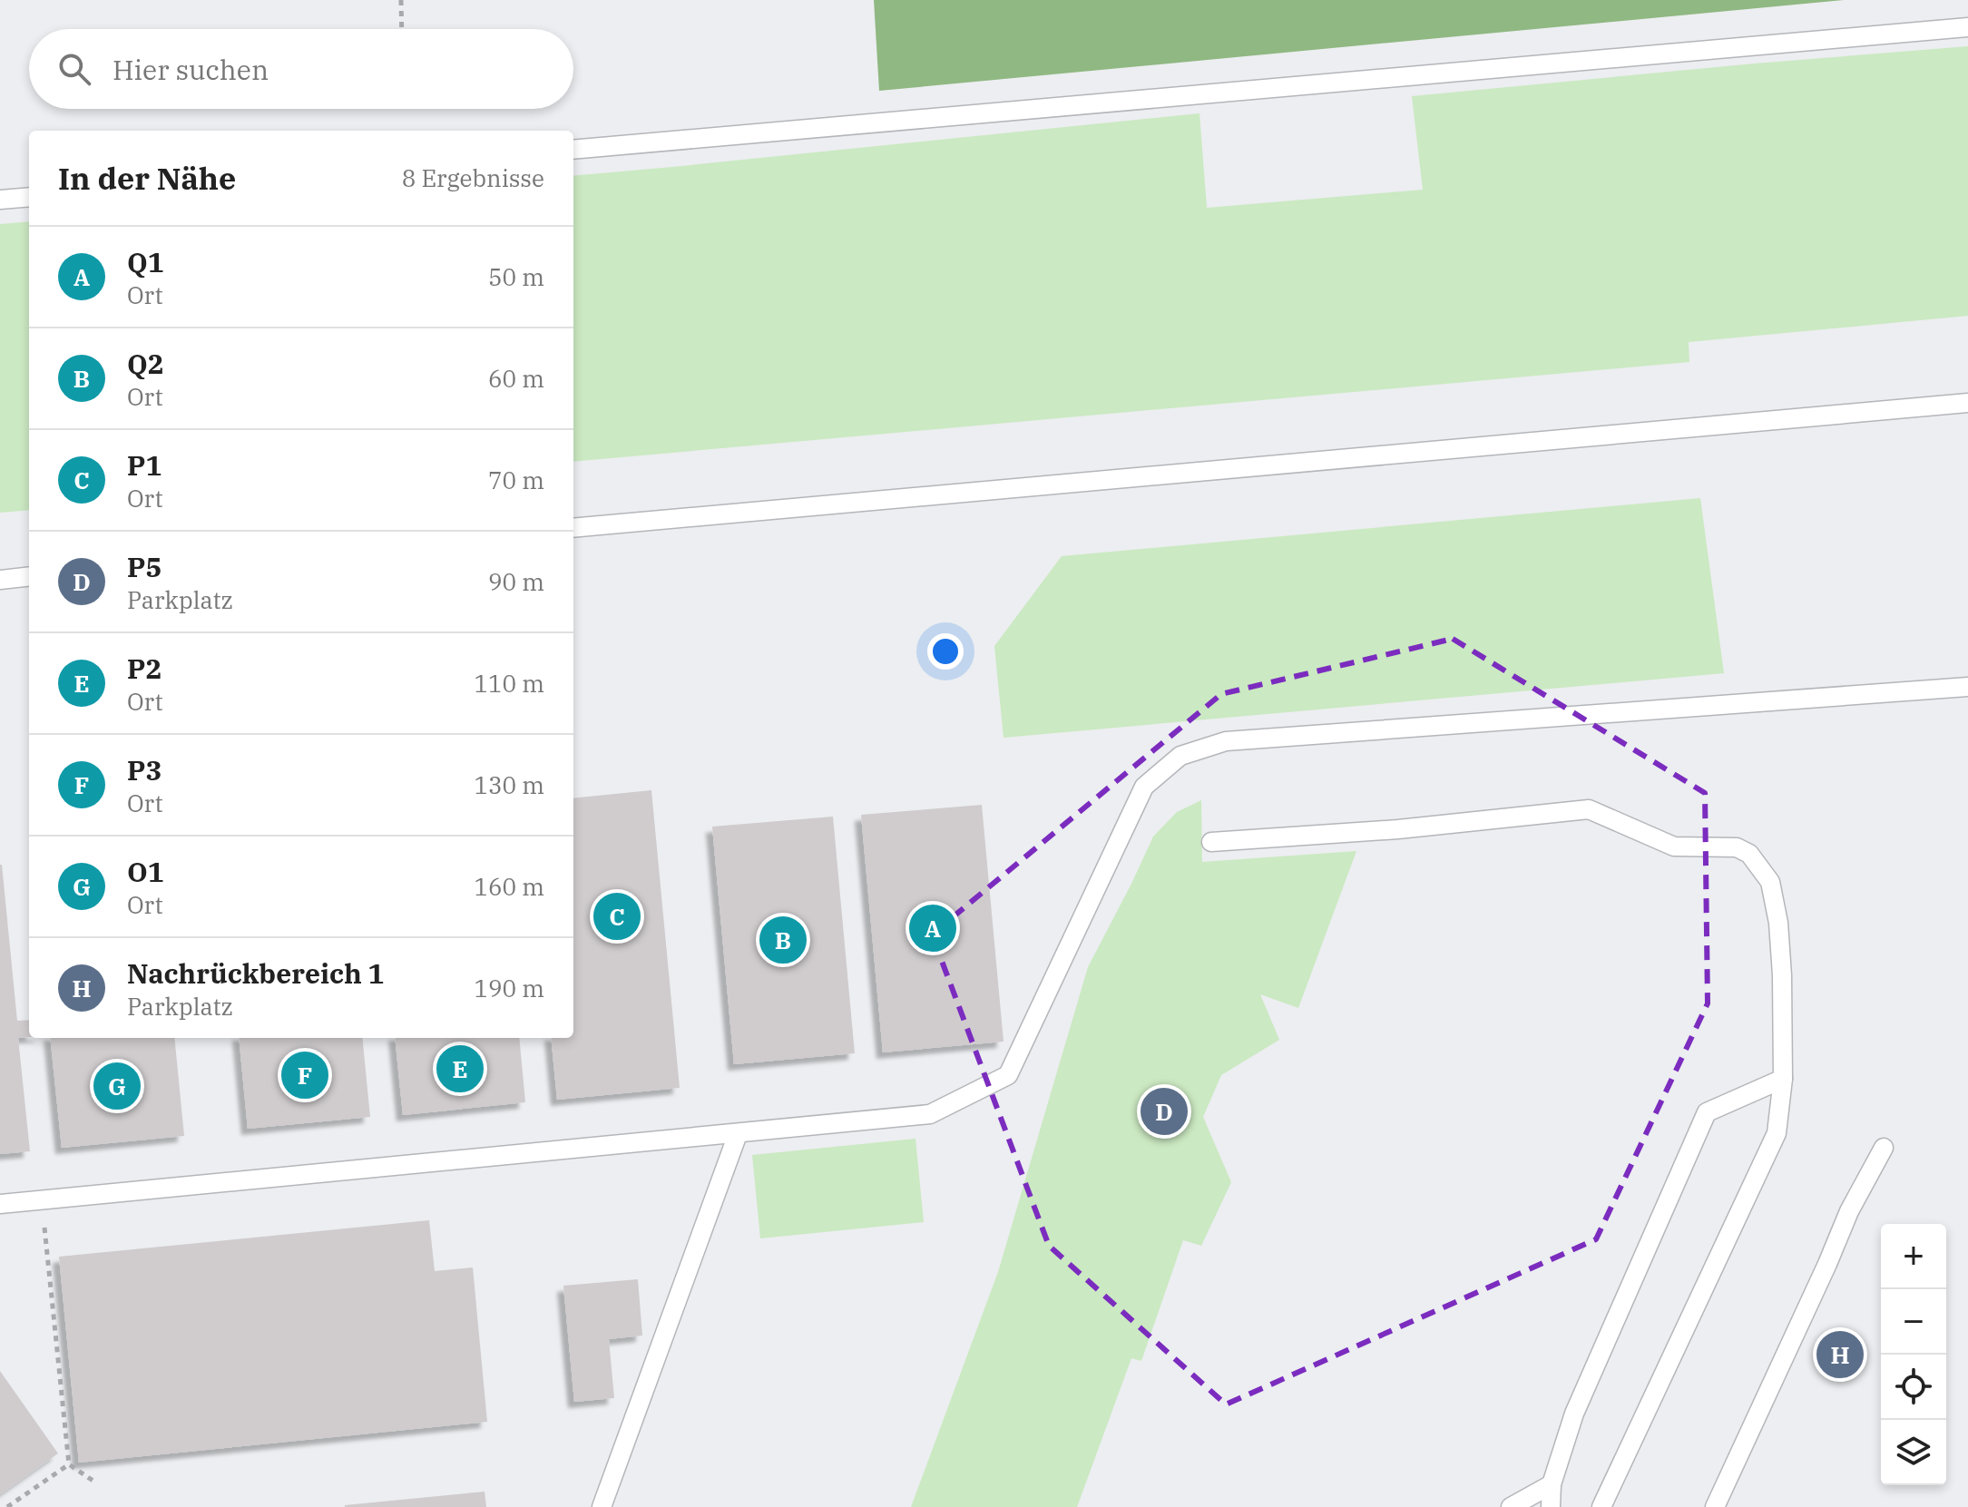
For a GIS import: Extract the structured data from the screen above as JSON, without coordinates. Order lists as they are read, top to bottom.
{
  "page": {
    "search": "Hier suchen",
    "heading": ["In der Nähe", "8 Ergebnisse"],
    "list": [
      {
        "mark": "A",
        "name": "Q1",
        "note": "Ort",
        "value": "50 m"
      },
      {
        "mark": "B",
        "name": "Q2",
        "note": "Ort",
        "value": "60 m"
      },
      {
        "mark": "C",
        "name": "P1",
        "note": "Ort",
        "value": "70 m"
      },
      {
        "mark": "D",
        "name": "P5",
        "note": "Parkplatz",
        "value": "90 m"
      },
      {
        "mark": "E",
        "name": "P2",
        "note": "Ort",
        "value": "110 m"
      },
      {
        "mark": "F",
        "name": "P3",
        "note": "Ort",
        "value": "130 m"
      },
      {
        "mark": "G",
        "name": "O1",
        "note": "Ort",
        "value": "160 m"
      },
      {
        "mark": "H",
        "name": "Nachrückbereich 1",
        "note": "Parkplatz",
        "value": "190 m"
      }
    ],
    "pins": [
      "C",
      "A",
      "B",
      "E",
      "F",
      "G",
      "D",
      "H"
    ],
    "map_buttons": ["+", "−"]
  }
}
